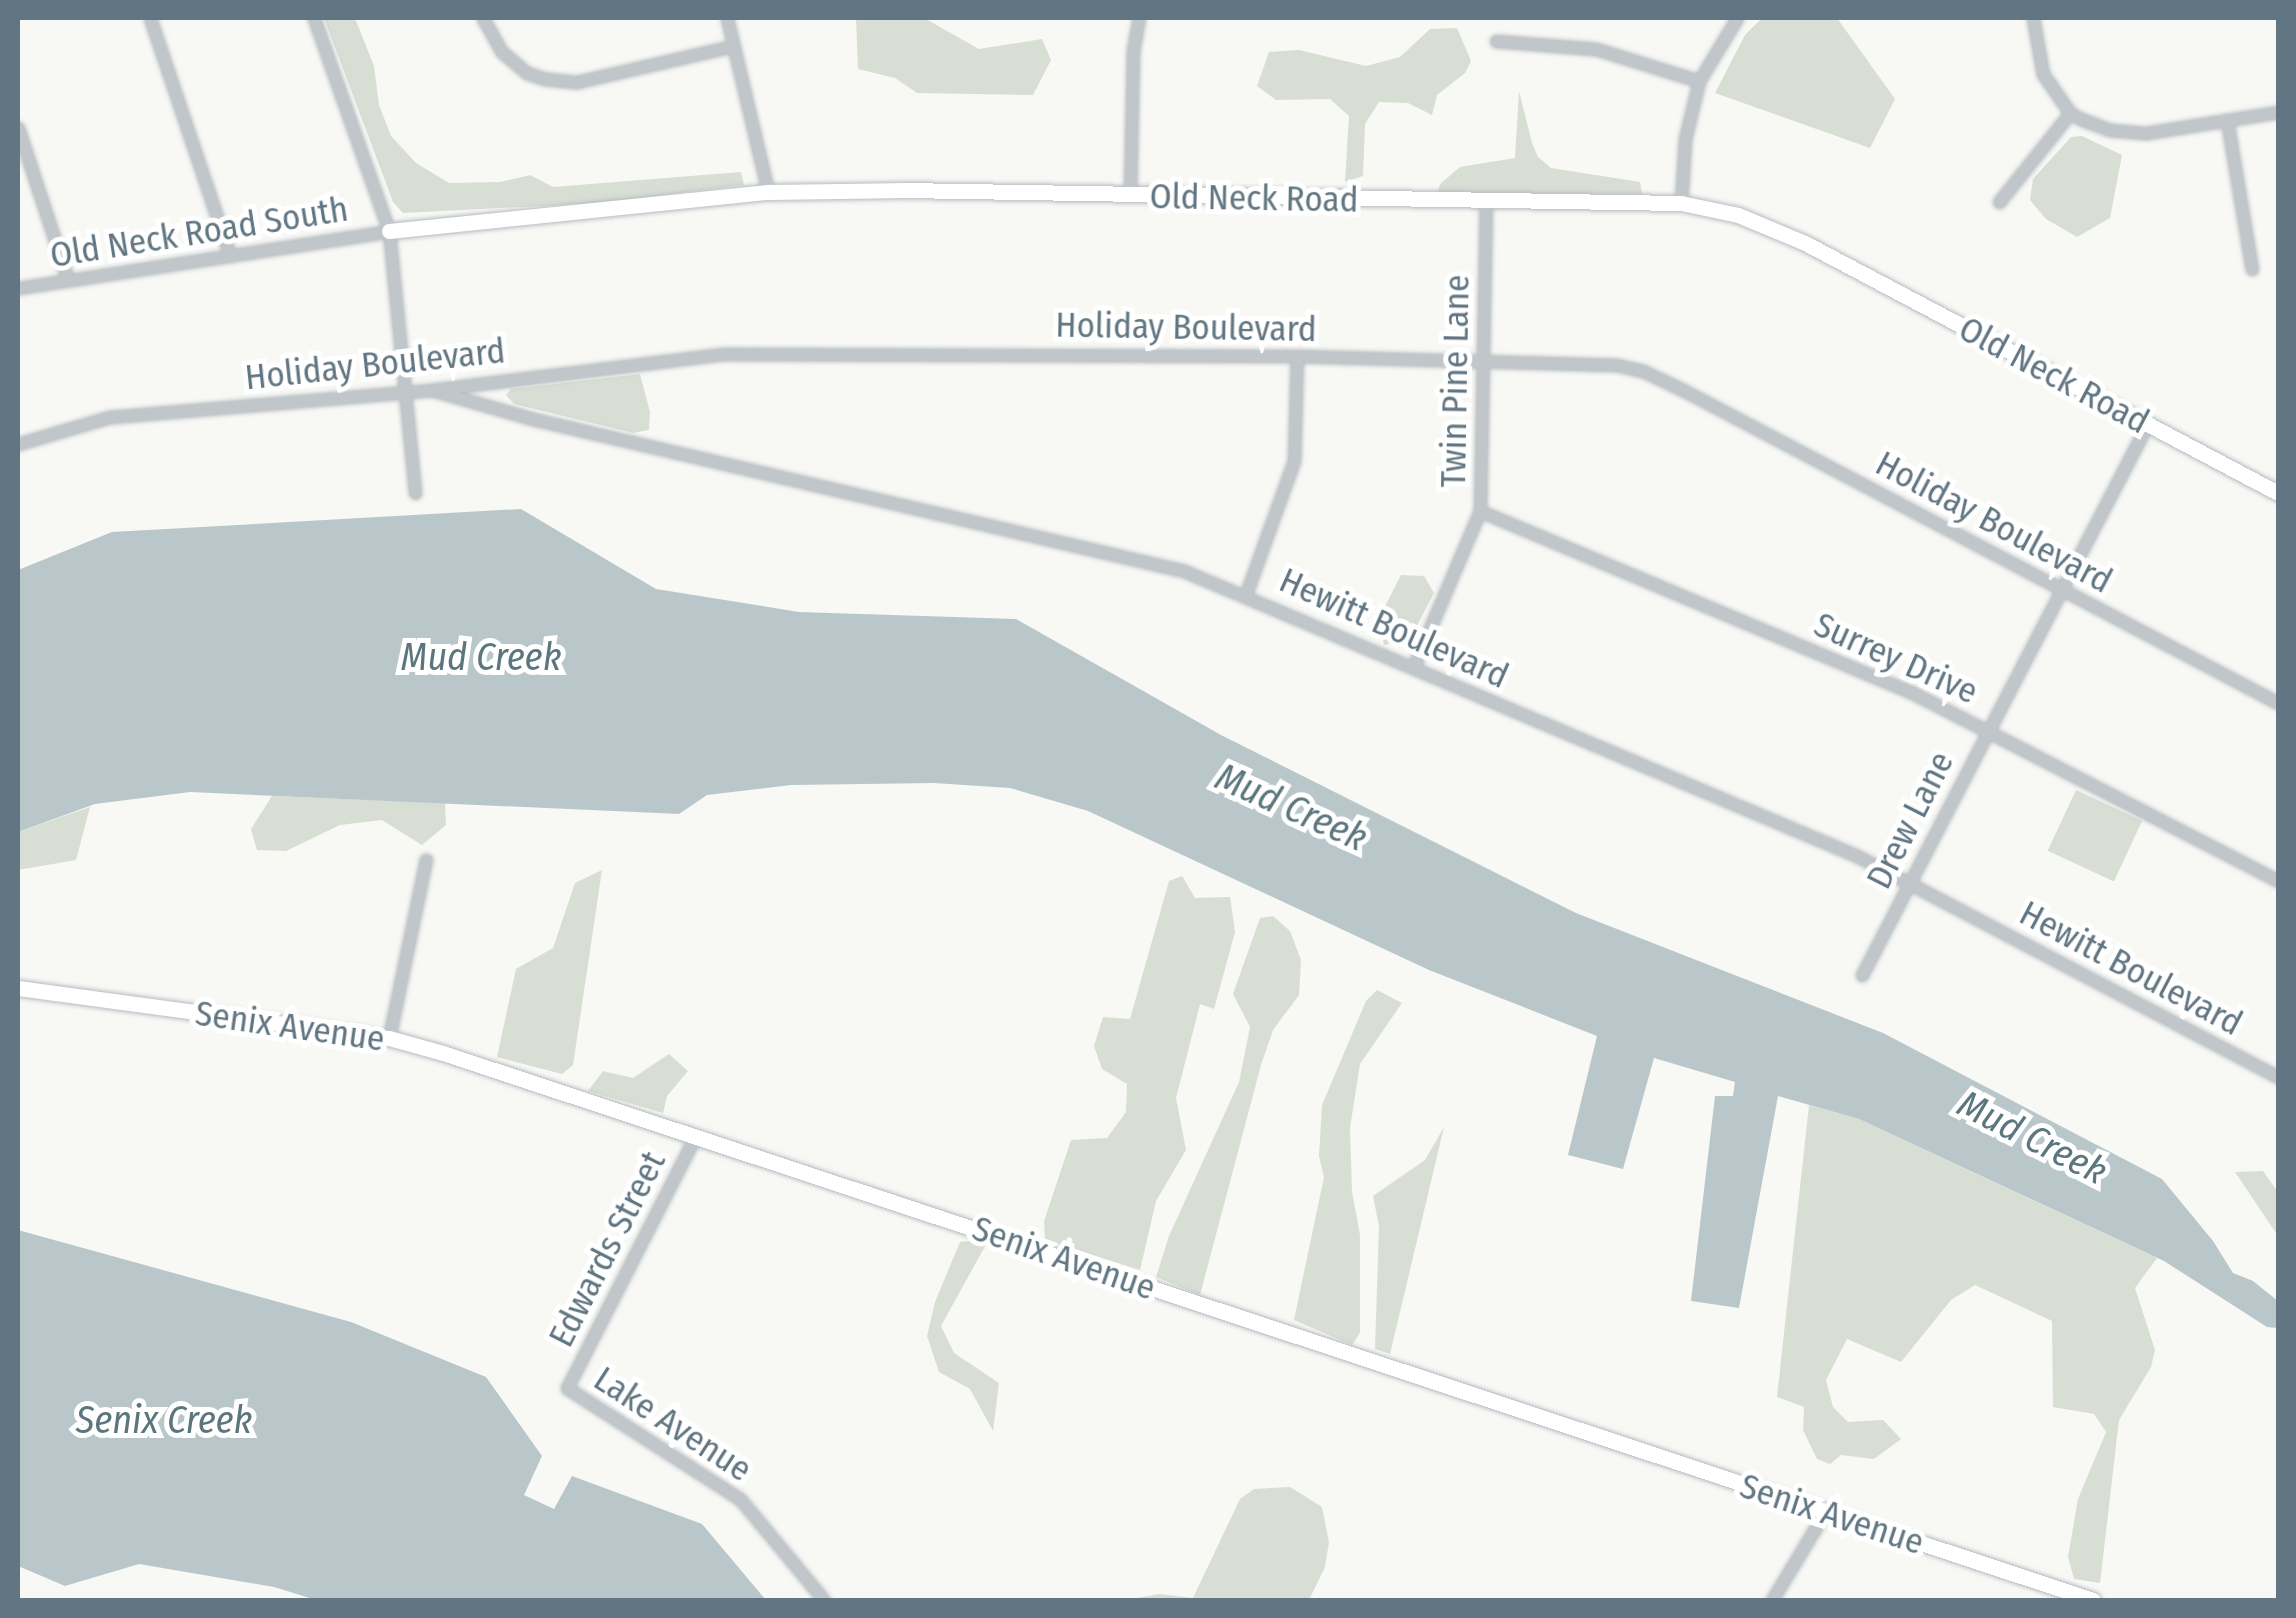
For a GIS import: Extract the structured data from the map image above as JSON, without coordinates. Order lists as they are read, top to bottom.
{
  "streets": {
    "street": [
      "Old Neck Road",
      "Old Neck Road South",
      "Holiday Boulevard",
      "Twin Pine Lane",
      "Hewitt Boulevard",
      "Surrey Drive",
      "Drew Lane",
      "Senix Avenue",
      "Edwards Street",
      "Lake Avenue"
    ]
  },
  "crossings": [
    ["Old Neck Road", "Old Neck Road South"],
    ["Old Neck Road", "Twin Pine Lane"],
    ["Old Neck Road", "Drew Lane"],
    ["Holiday Boulevard", "Twin Pine Lane"],
    ["Holiday Boulevard", "Hewitt Boulevard"],
    ["Holiday Boulevard", "Drew Lane"],
    ["Twin Pine Lane", "Hewitt Boulevard"],
    ["Twin Pine Lane", "Surrey Drive"],
    ["Hewitt Boulevard", "Drew Lane"],
    ["Surrey Drive", "Drew Lane"],
    ["Senix Avenue", "Edwards Street"],
    ["Edwards Street", "Lake Avenue"]
  ],
  "water": ["Mud Creek", "Senix Creek"]
}
